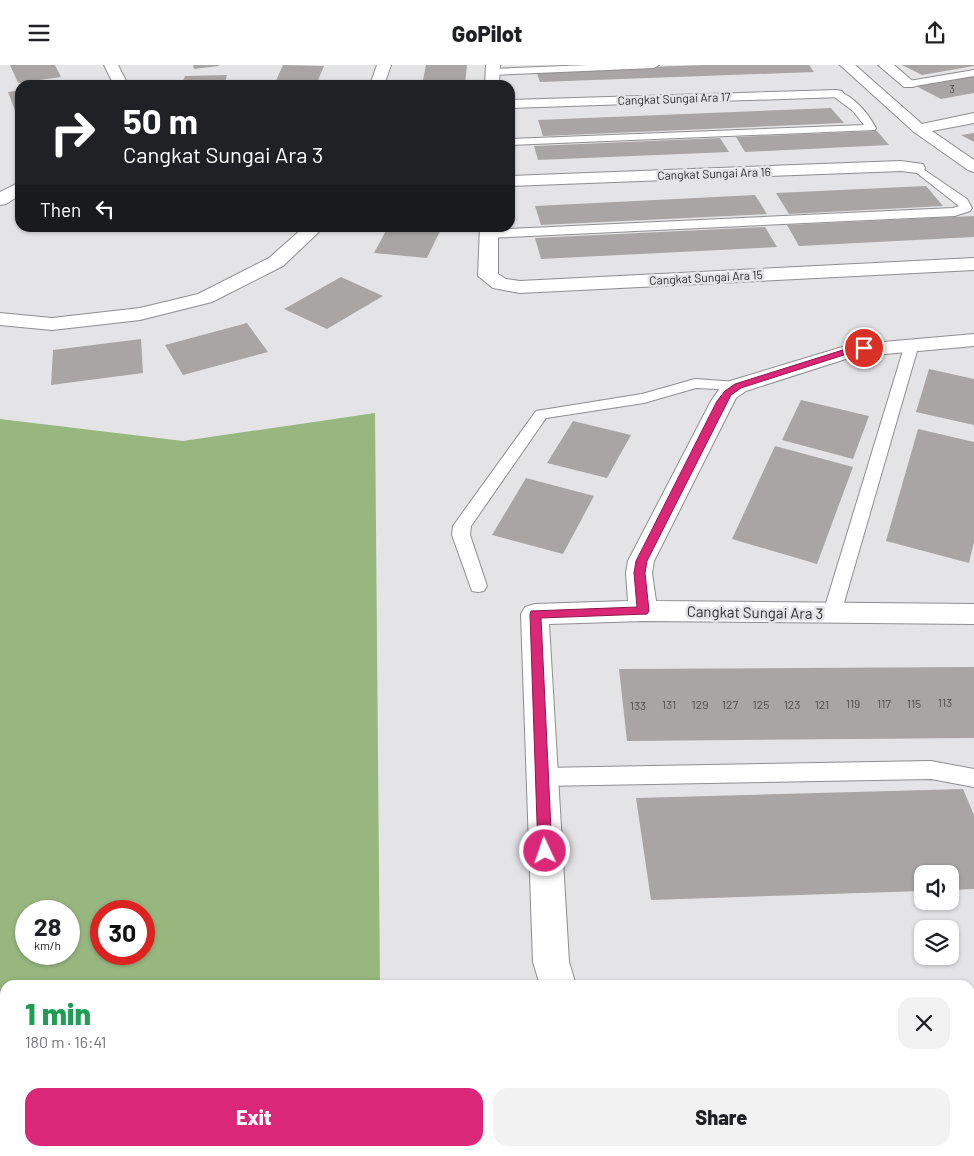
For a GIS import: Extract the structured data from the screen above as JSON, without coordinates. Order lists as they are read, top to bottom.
{
  "streets": {
    "street": [
      "Cangkat Sungai Ara 17",
      "Cangkat Sungai Ara 16",
      "Cangkat Sungai Ara 15",
      "Cangkat Sungai Ara 3"
    ]
  },
  "house_numbers": [
    "3",
    "113",
    "119",
    "117",
    "115",
    "131",
    "129",
    "127",
    "125",
    "123",
    "121",
    "133"
  ],
  "page": {
    "header": "GoPilot",
    "turn": ["50 m", "Cangkat Sungai Ara 3"],
    "then": "Then",
    "speed": "28 km/h",
    "limit": "30",
    "heading": ["1 min", "180 m · 16:41"],
    "buttons": ["Exit", "Share"]
  }
}
